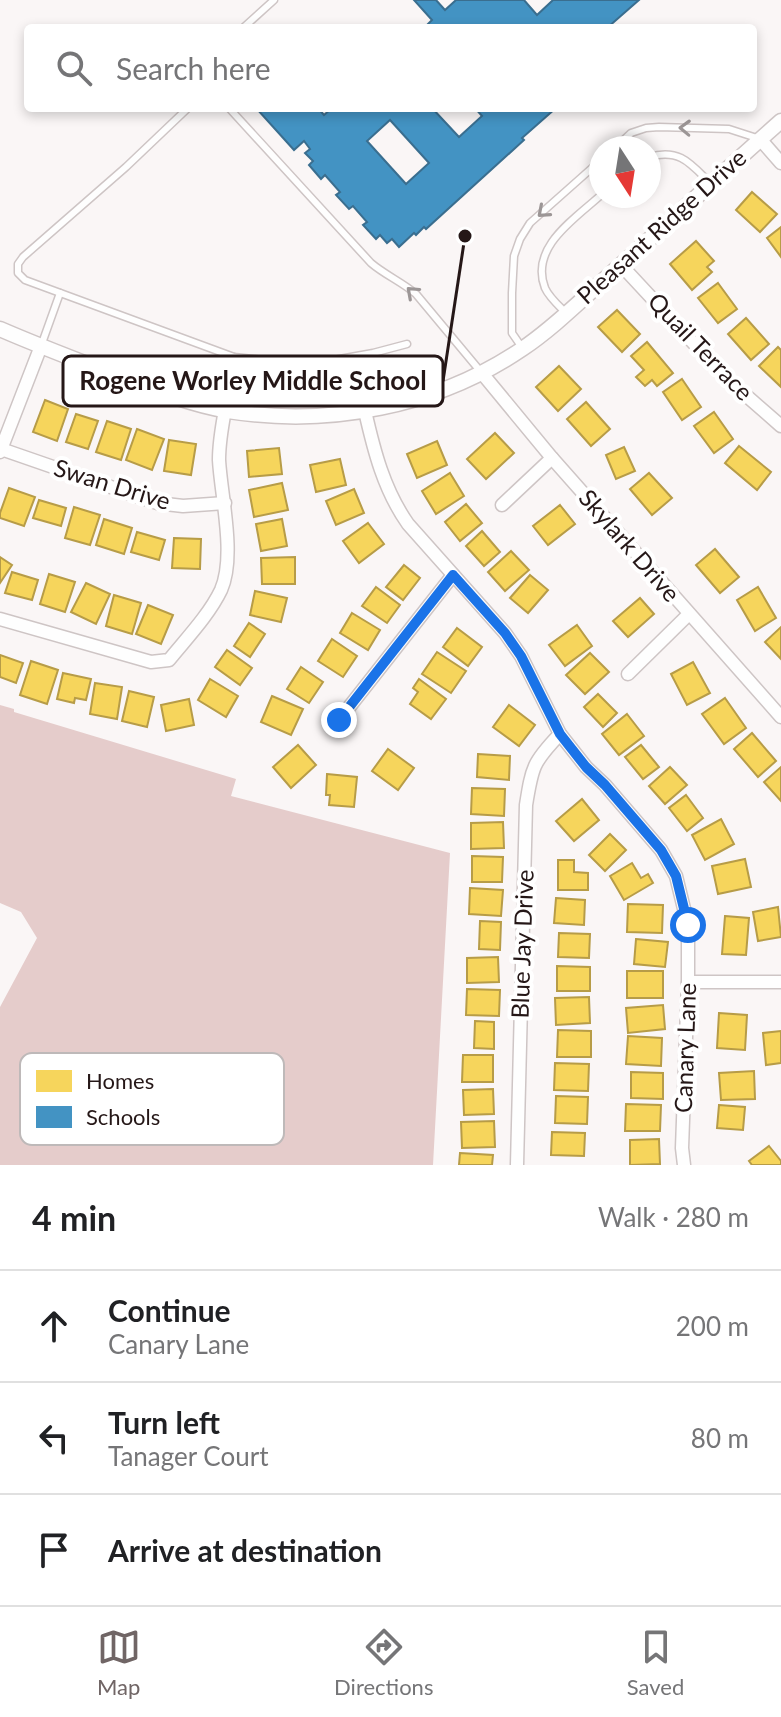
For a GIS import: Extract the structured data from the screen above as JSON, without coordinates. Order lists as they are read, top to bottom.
{
  "streets": {
    "street": [
      "Pleasant Ridge Drive",
      "Quail Terrace",
      "Swan Drive",
      "Skylark Drive",
      "Blue Jay Drive",
      "Canary Lane"
    ]
  },
  "crossings": [
    ["Pleasant Ridge Drive", "Quail Terrace"],
    ["Pleasant Ridge Drive", "Skylark Drive"],
    ["Pleasant Ridge Drive", "Canary Lane"],
    ["Blue Jay Drive", "Canary Lane"]
  ],
  "places": ["Rogene Worley Middle School"],
  "legend": ["Homes", "Schools"],
  "north": "bottom",
  "page": {
    "search": "Search here",
    "heading": ["4 min", "Walk · 280 m"],
    "list": [
      ["Continue", "Canary Lane", "200 m"],
      ["Turn left", "Tanager Court", "80 m"],
      "Arrive at destination"
    ],
    "nav": ["Map", "Directions", "Saved"]
  }
}
